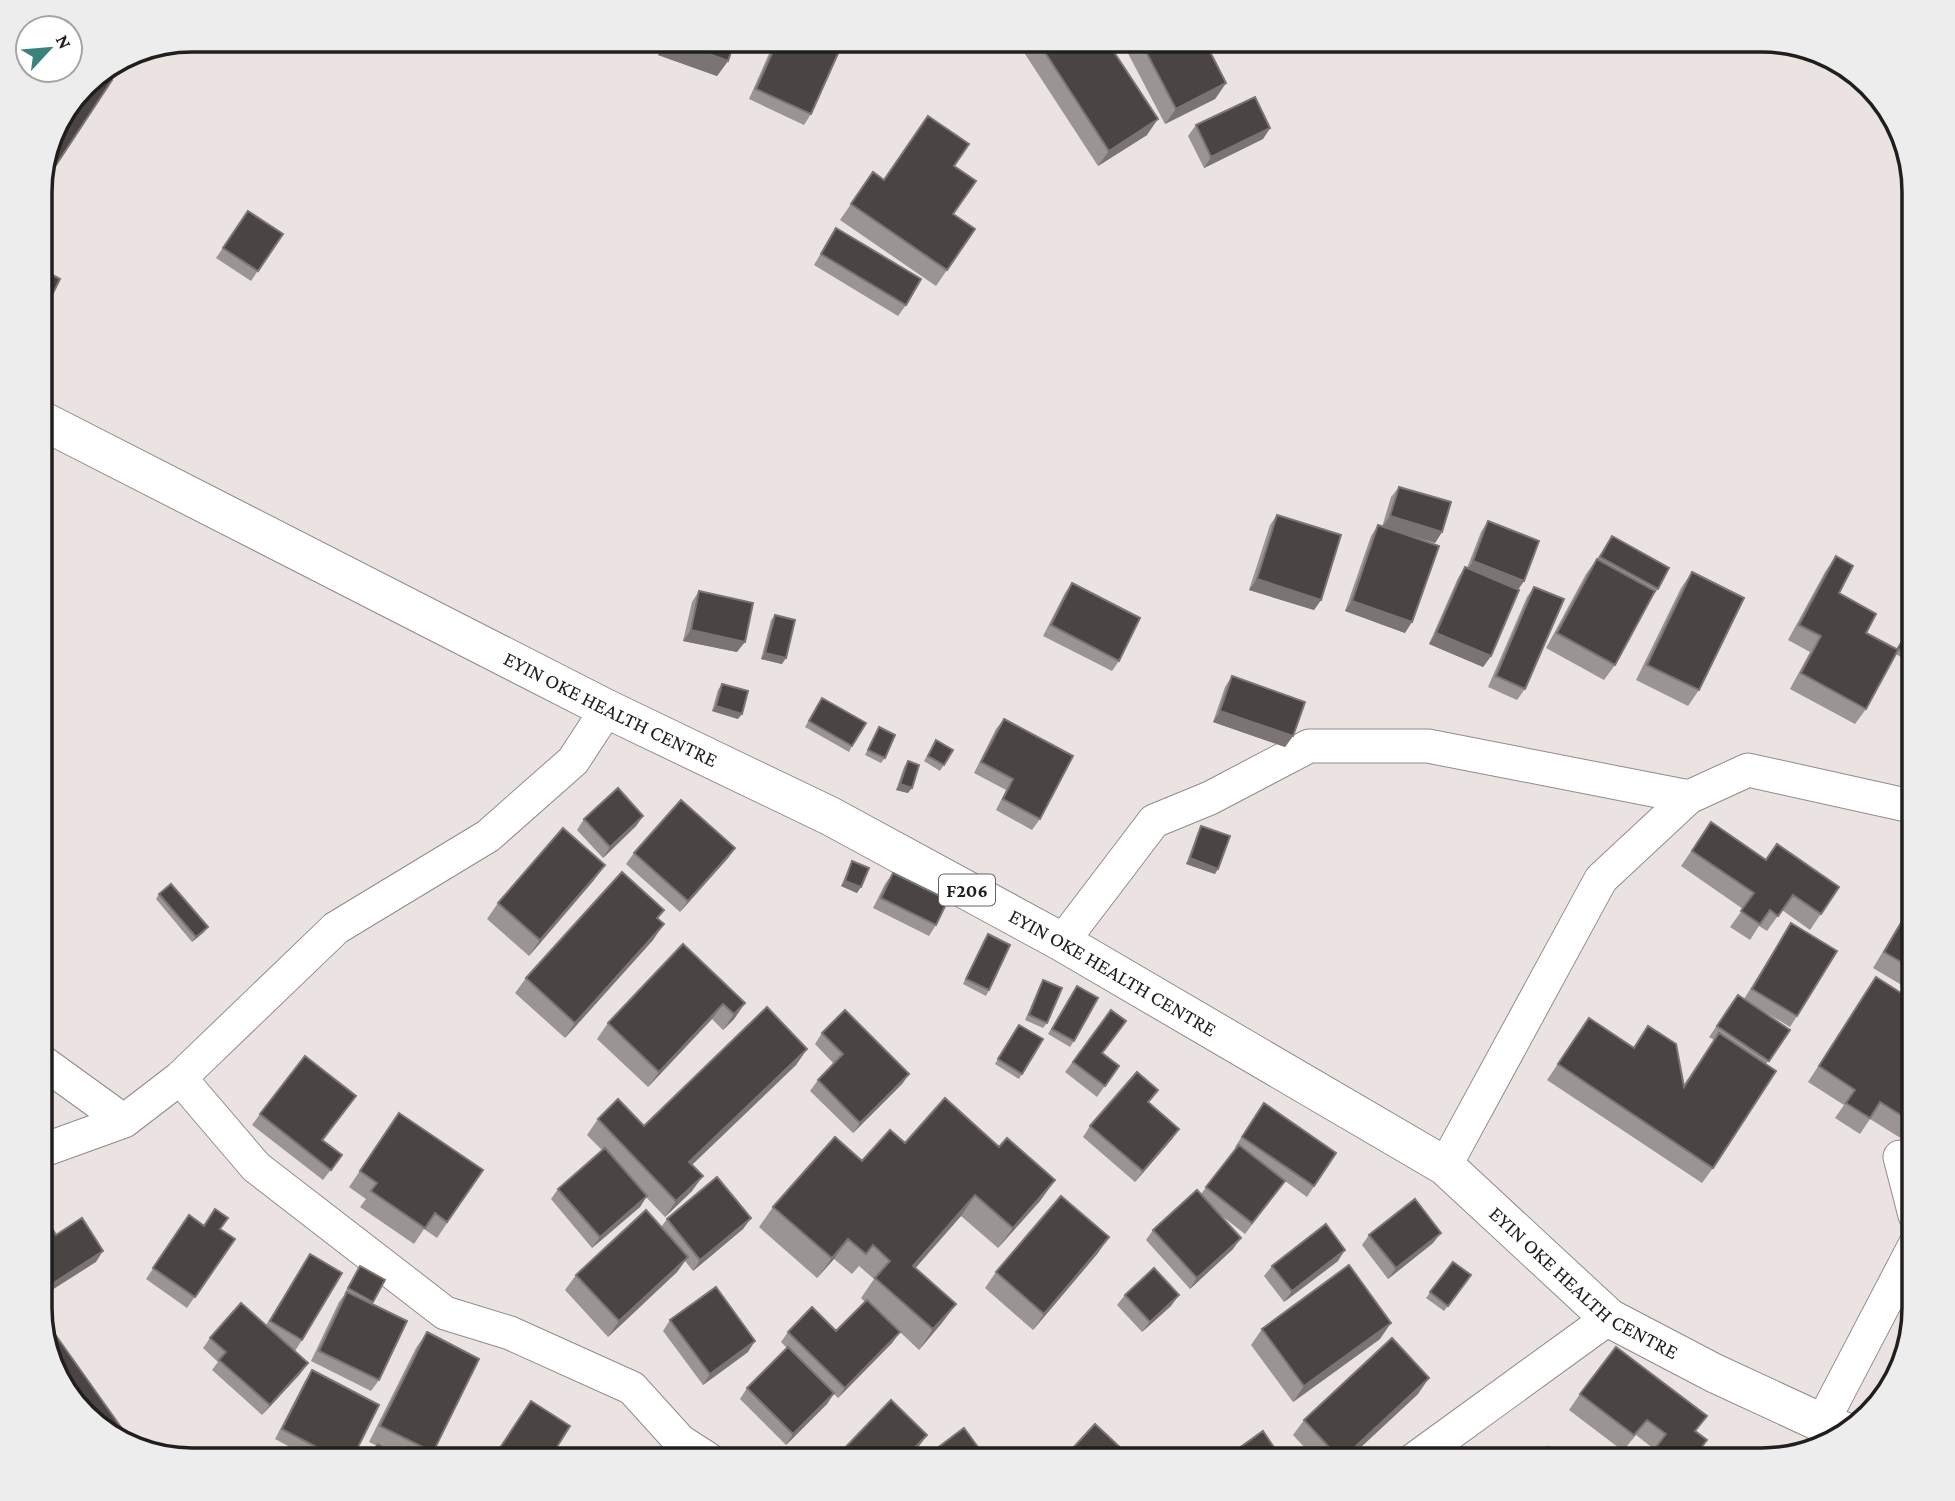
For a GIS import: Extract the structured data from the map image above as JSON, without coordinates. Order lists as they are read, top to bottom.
{
  "streets": {
    "main road": ["EYIN OKE HEALTH CENTRE", "F206"]
  },
  "north": "top right"
}
